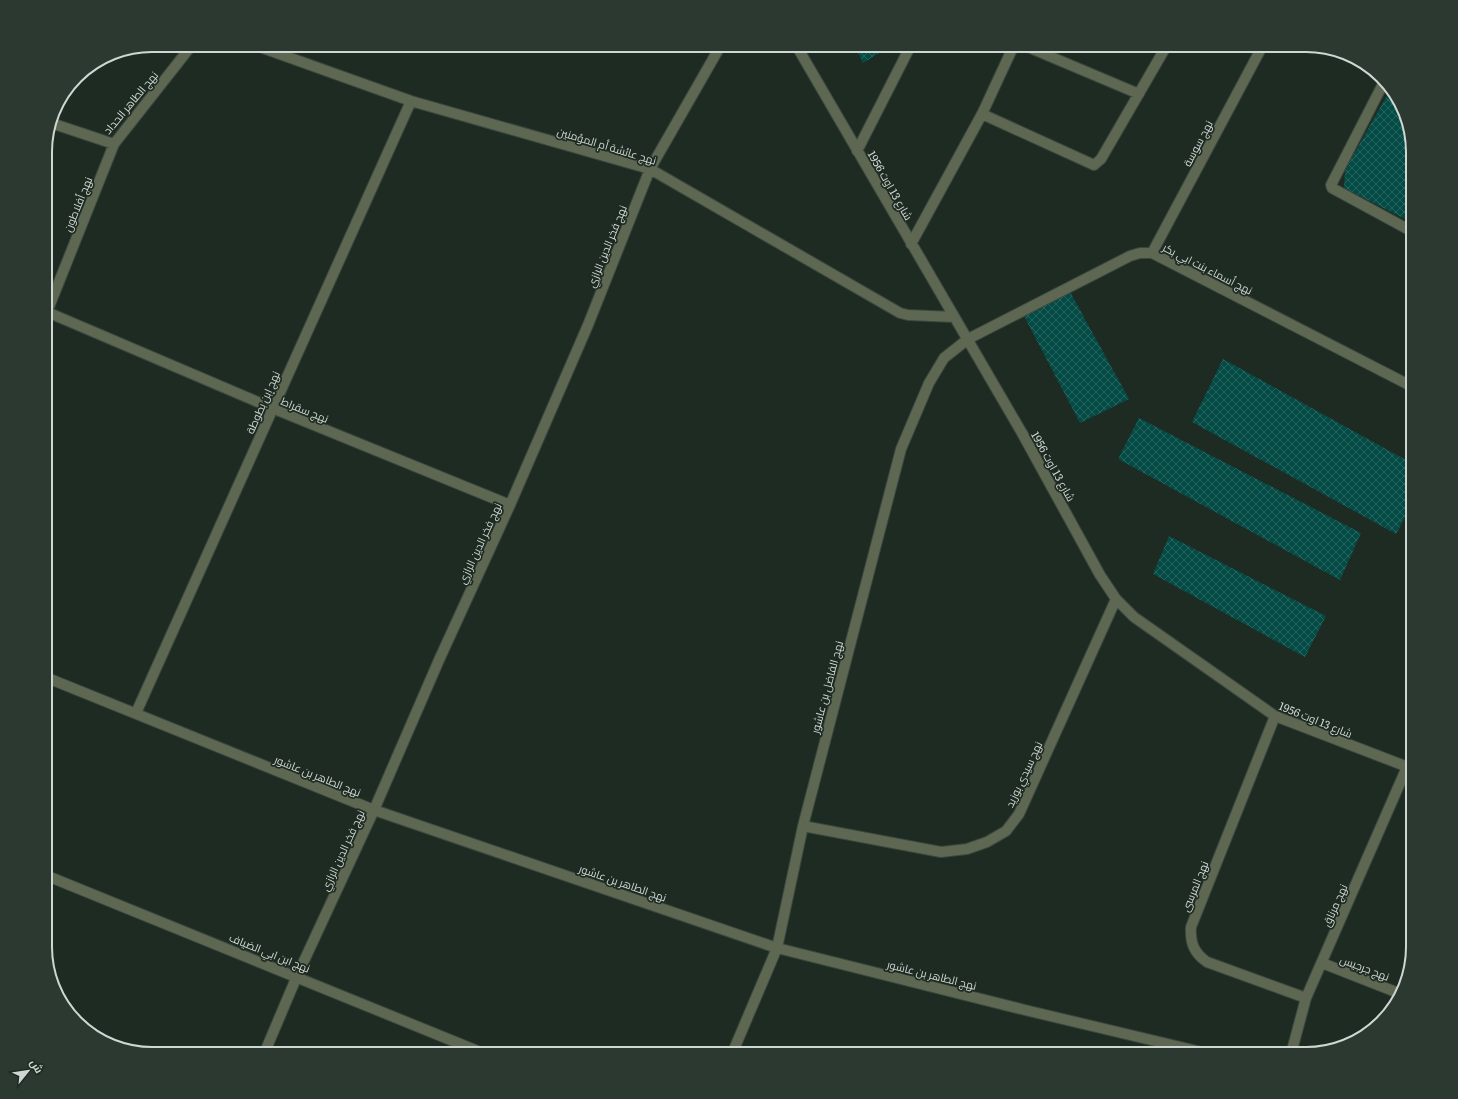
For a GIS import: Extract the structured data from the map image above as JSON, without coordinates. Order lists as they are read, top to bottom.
{
  "streets": {
    "street": [
      "نهج الطاهر الحداد",
      "نهج سوسة",
      "نهج عائشة أم المؤمنين",
      "شارع 13 اوت 1956",
      "نهج أفلاطون",
      "نهج فخر الدين الرازي",
      "نهج أسماء بنت ابي بكر",
      "نهج إبن بطوطة",
      "نهج سقراط",
      "نهج الفاضل بن عاشور",
      "نهج سيدي بوزيد",
      "نهج الطاهر بن عاشور",
      "نهج المرسى",
      "نهج مرناق",
      "نهج ابن ابي الضياف",
      "نهج جرجيس"
    ]
  },
  "crossings": [
    ["نهج الطاهر الحداد", "نهج أفلاطون"],
    ["نهج سوسة", "نهج أسماء بنت ابي بكر"],
    ["نهج عائشة أم المؤمنين", "شارع 13 اوت 1956"],
    ["نهج عائشة أم المؤمنين", "نهج فخر الدين الرازي"],
    ["نهج عائشة أم المؤمنين", "نهج إبن بطوطة"],
    ["شارع 13 اوت 1956", "نهج أسماء بنت ابي بكر"],
    ["شارع 13 اوت 1956", "نهج الفاضل بن عاشور"],
    ["شارع 13 اوت 1956", "نهج سيدي بوزيد"],
    ["شارع 13 اوت 1956", "نهج المرسى"],
    ["نهج فخر الدين الرازي", "نهج سقراط"],
    ["نهج فخر الدين الرازي", "نهج الطاهر بن عاشور"],
    ["نهج فخر الدين الرازي", "نهج ابن ابي الضياف"],
    ["نهج أسماء بنت ابي بكر", "نهج الفاضل بن عاشور"],
    ["نهج إبن بطوطة", "نهج سقراط"],
    ["نهج إبن بطوطة", "نهج الطاهر بن عاشور"],
    ["نهج الفاضل بن عاشور", "نهج سيدي بوزيد"],
    ["نهج الفاضل بن عاشور", "نهج الطاهر بن عاشور"],
    ["نهج المرسى", "نهج مرناق"],
    ["نهج مرناق", "نهج جرجيس"]
  ],
  "north": "top right"
}
